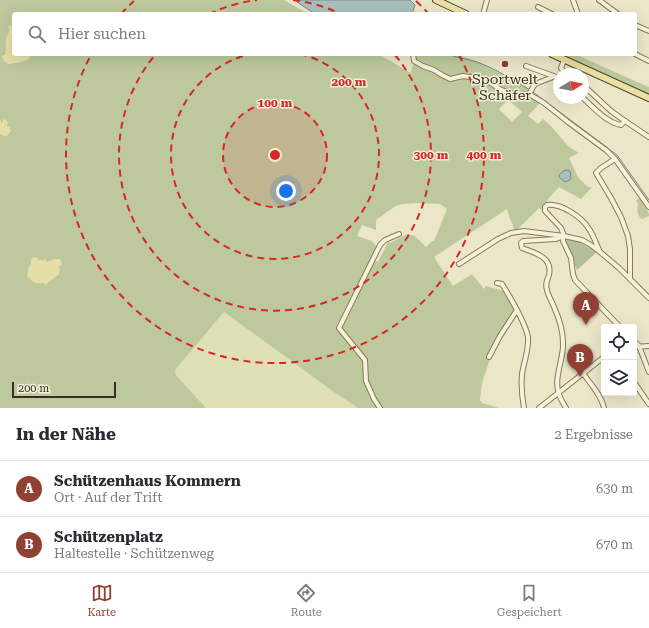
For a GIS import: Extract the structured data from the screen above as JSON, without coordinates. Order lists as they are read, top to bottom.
{
  "places": ["Sportwelt Schäfer"],
  "scale_bar": "200 m",
  "north": "right",
  "page": {
    "search": "Hier suchen",
    "pins": ["A", "B"],
    "scale": "200 m",
    "heading": ["In der Nähe", "2 Ergebnisse"],
    "list": [
      {
        "mark": "A",
        "name": "Schützenhaus Kommern",
        "note": "Ort · Auf der Trift",
        "value": "630 m"
      },
      {
        "mark": "B",
        "name": "Schützenplatz",
        "note": "Haltestelle · Schützenweg",
        "value": "670 m"
      }
    ],
    "nav": ["Karte", "Route", "Gespeichert"]
  },
  "rings": [
    "200 m",
    "100 m",
    "300 m",
    "400 m"
  ]
}
